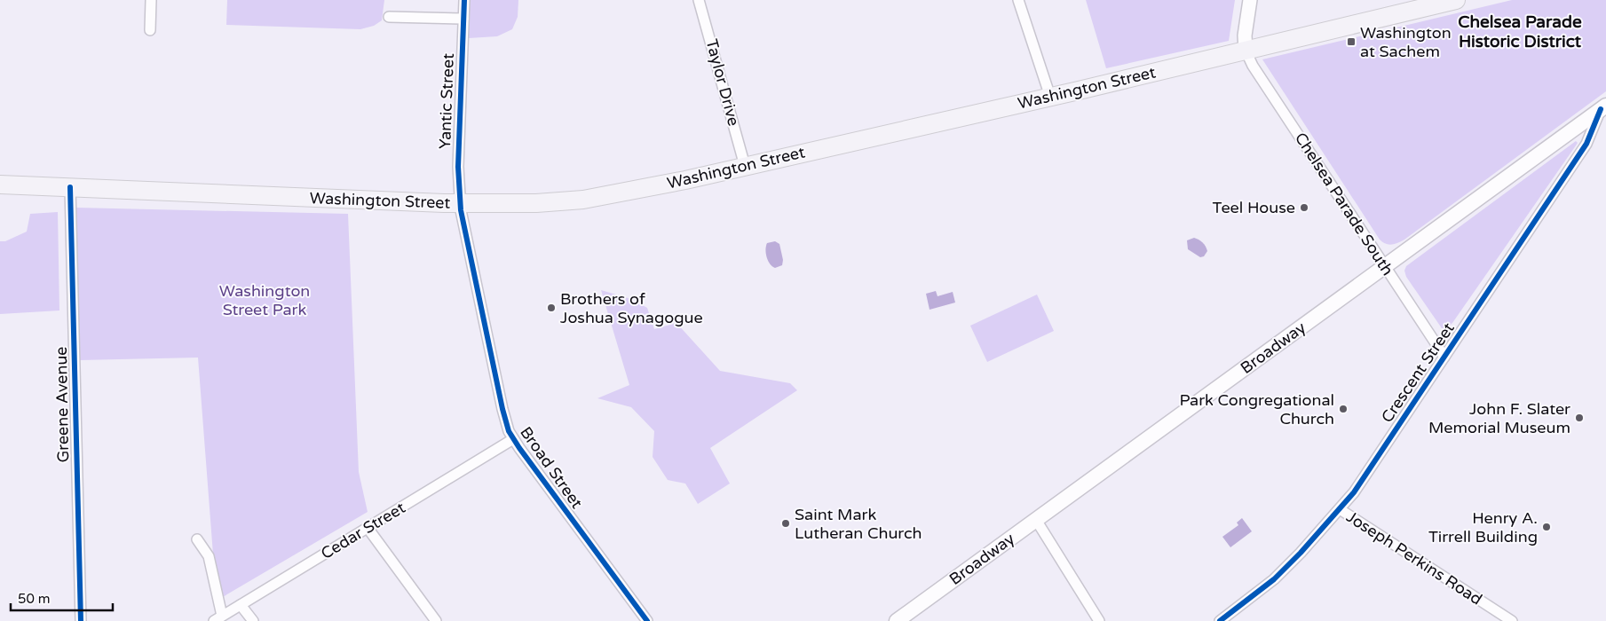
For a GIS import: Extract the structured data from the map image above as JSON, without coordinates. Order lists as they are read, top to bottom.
{
  "streets": {
    "highway": ["Washington Street"],
    "main road": ["Broadway"],
    "street": [
      "Taylor Drive",
      "Yantic Street",
      "Chelsea Parade South",
      "Crescent Street",
      "Greene Avenue",
      "Broad Street",
      "Cedar Street",
      "Joseph Perkins Road"
    ]
  },
  "crossings": [
    ["Taylor Drive", "Washington Street"],
    ["Washington Street", "Yantic Street"],
    ["Washington Street", "Chelsea Parade South"],
    ["Washington Street", "Greene Avenue"],
    ["Washington Street", "Broad Street"],
    ["Yantic Street", "Broad Street"],
    ["Chelsea Parade South", "Broadway"],
    ["Chelsea Parade South", "Crescent Street"],
    ["Broadway", "Crescent Street"],
    ["Crescent Street", "Joseph Perkins Road"],
    ["Broad Street", "Cedar Street"]
  ],
  "districts": ["Chelsea Parade Historic District"],
  "parks": ["Washington Street Park"],
  "places": {
    "transit": ["Washington at Sachem"],
    "other": [
      "Teel House",
      "Brothers of Joshua Synagogue",
      "Park Congregational Church",
      "John F. Slater Memorial Museum",
      "Saint Mark Lutheran Church",
      "Henry A. Tirrell Building"
    ]
  },
  "scale_bar": "50 m"
}
